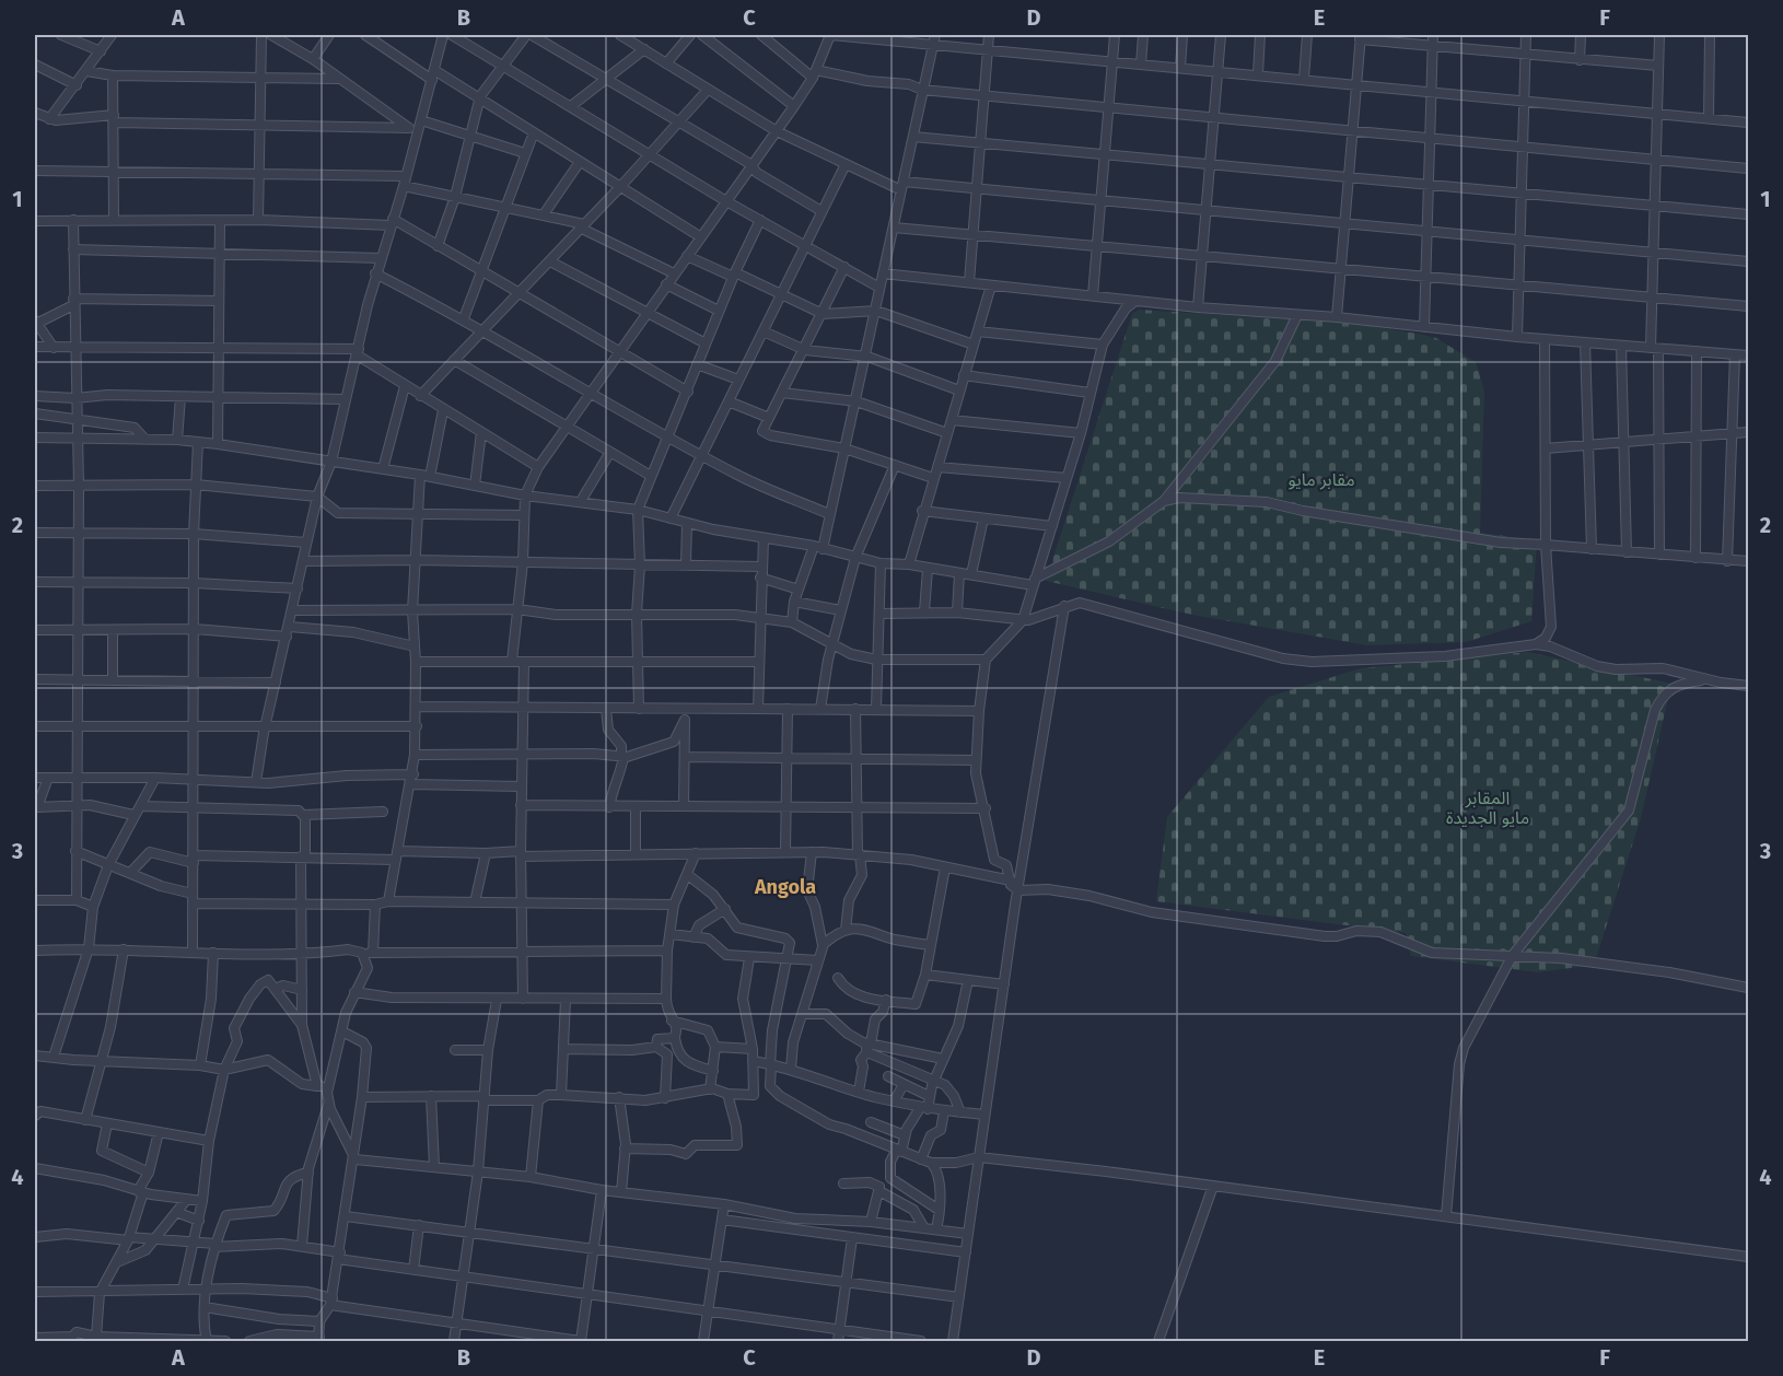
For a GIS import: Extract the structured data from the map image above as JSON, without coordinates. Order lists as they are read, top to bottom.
{
  "districts": ["Angola"],
  "parks": ["مقابر مايو", "المقابر مايو الجديدة"],
  "grid": {
    "columns": [
      "A",
      "B",
      "C",
      "D",
      "E",
      "F"
    ],
    "rows": [
      "1",
      "2",
      "3",
      "4"
    ]
  }
}
